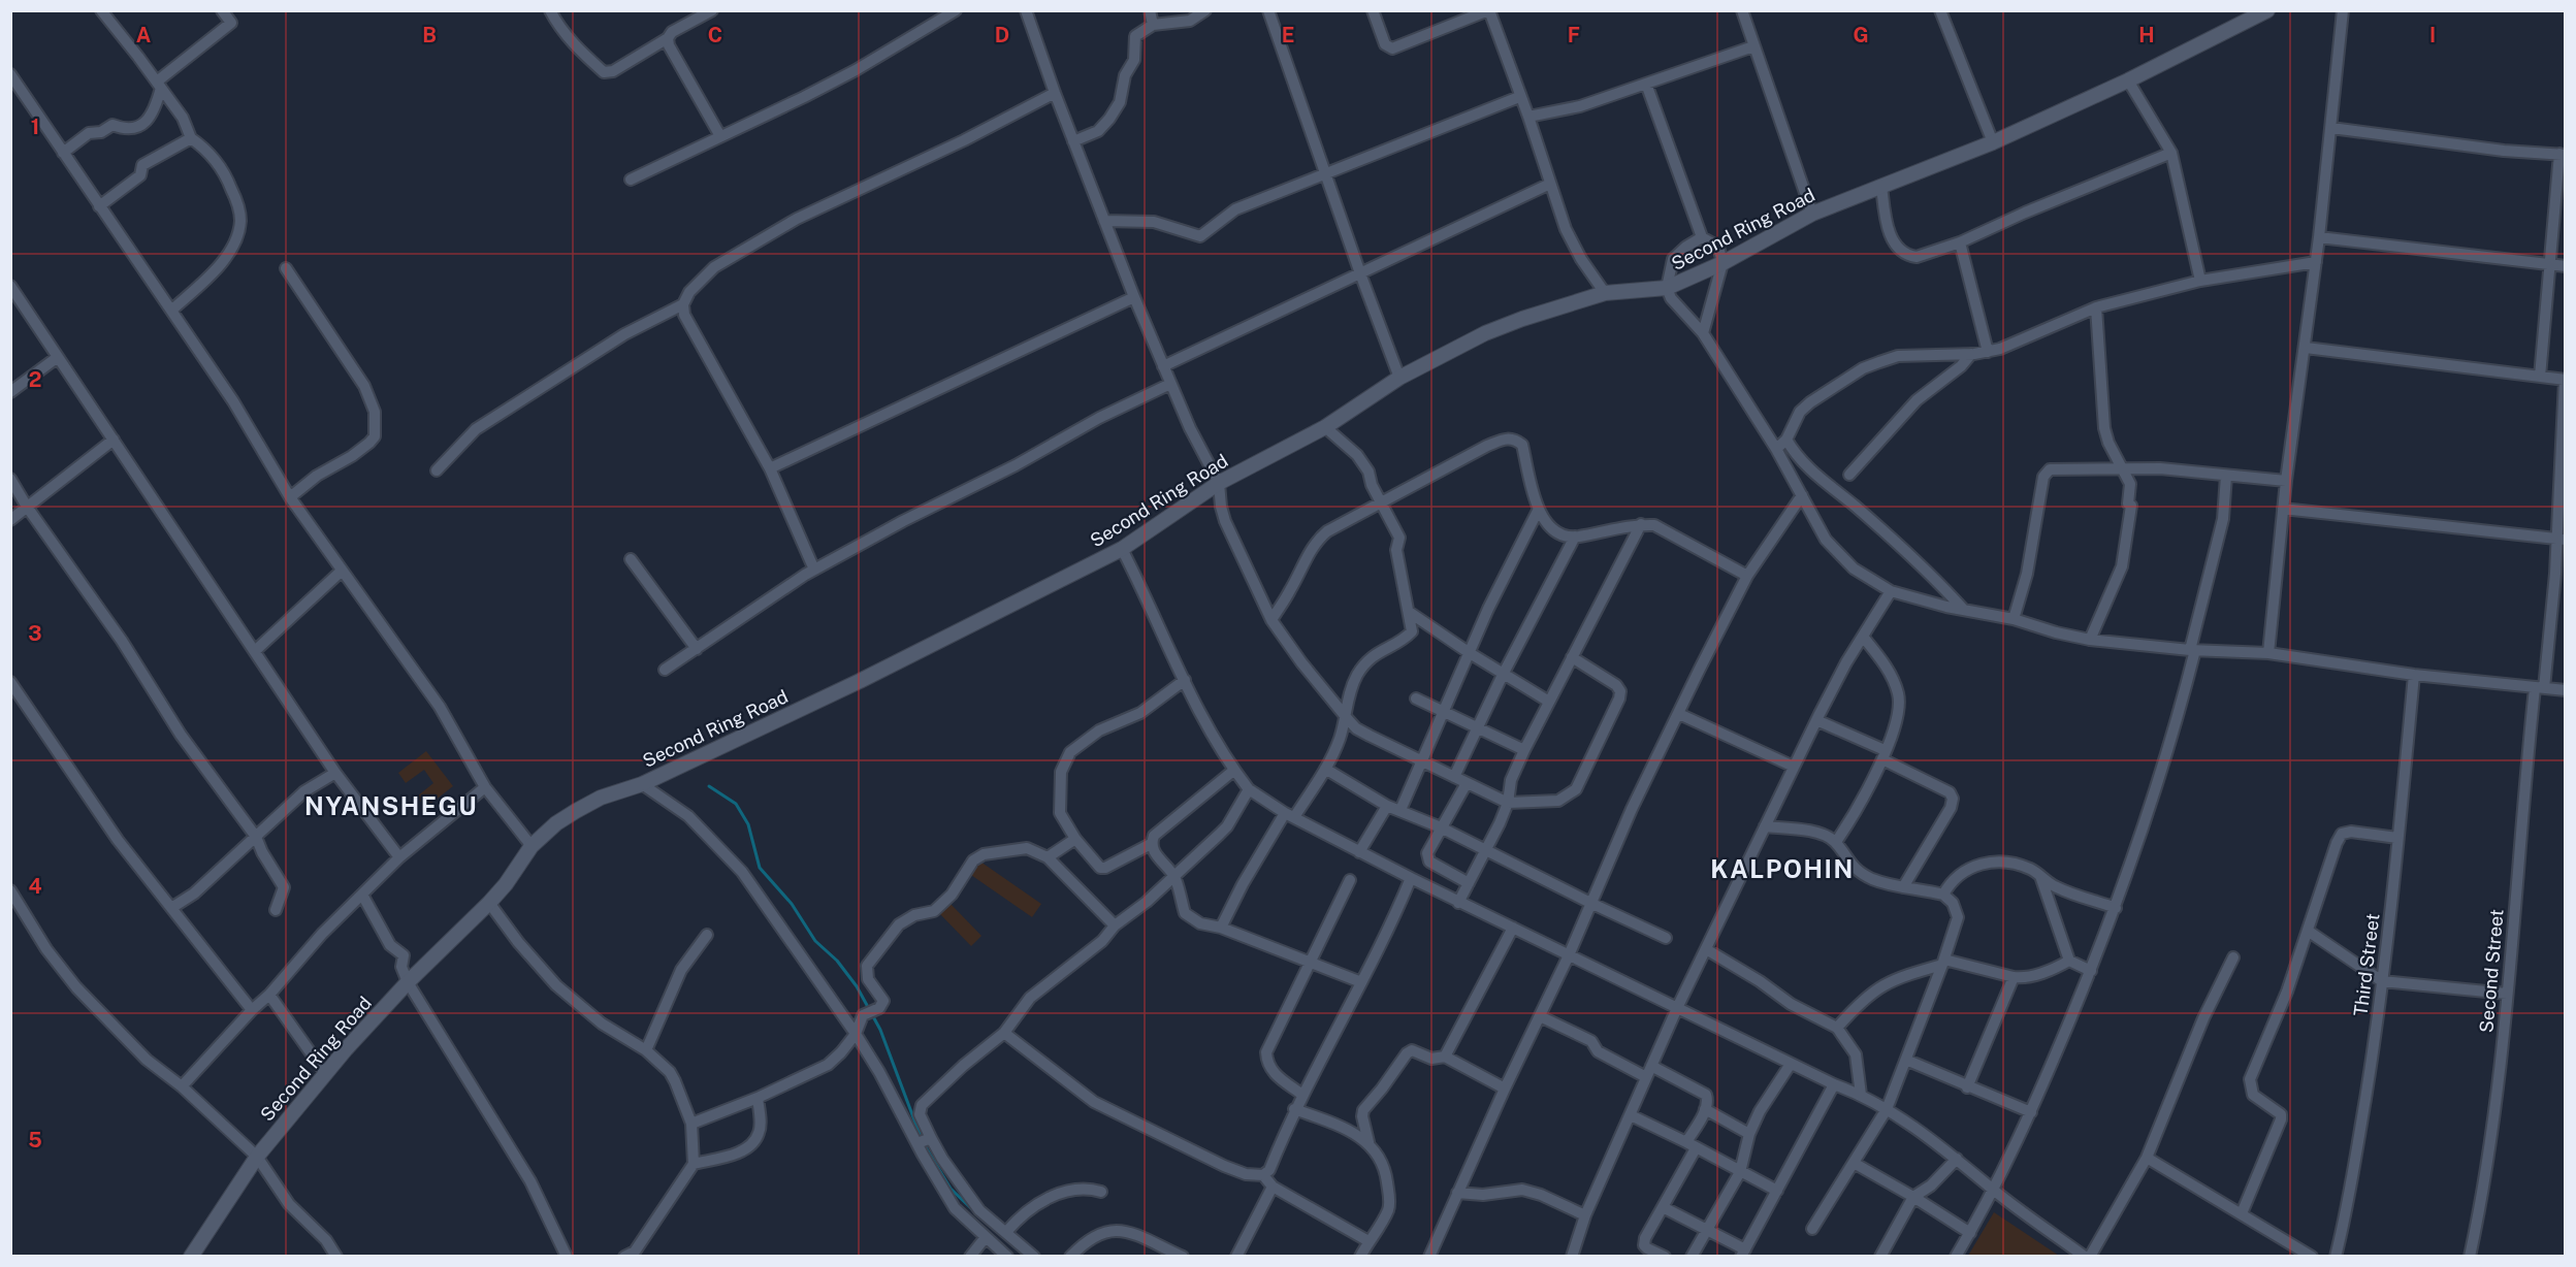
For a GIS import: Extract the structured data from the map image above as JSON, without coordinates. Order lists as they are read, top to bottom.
{
  "streets": {
    "street": ["Second Ring Road", "Third Street", "Second Street"]
  },
  "districts": ["NYANSHEGU", "KALPOHIN"],
  "grid": {
    "columns": [
      "A",
      "B",
      "C",
      "D",
      "E",
      "F",
      "G",
      "H",
      "I"
    ],
    "rows": [
      "1",
      "2",
      "3",
      "4",
      "5"
    ]
  }
}
